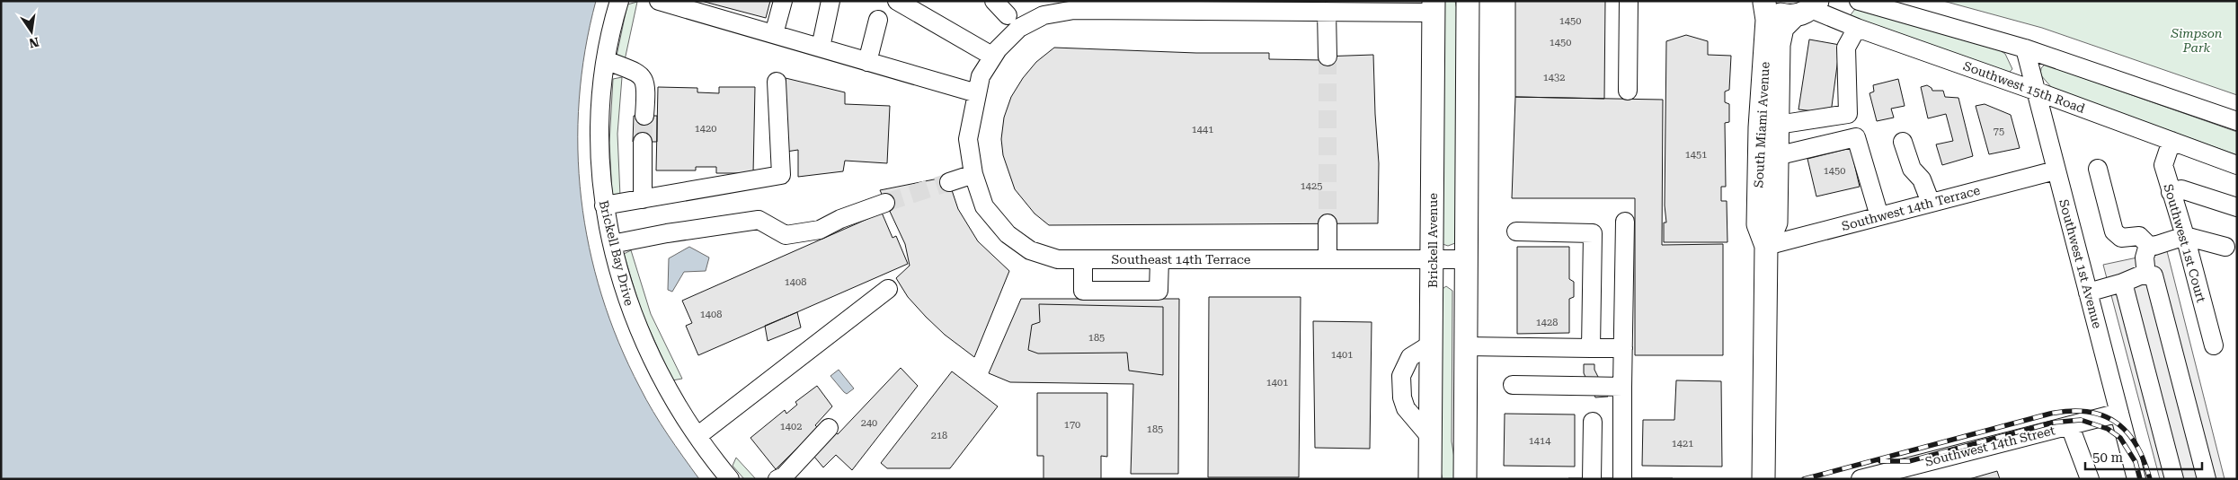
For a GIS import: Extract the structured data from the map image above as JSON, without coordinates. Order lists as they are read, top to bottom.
{
  "streets": {
    "main road": ["South Miami Avenue", "Brickell Avenue"],
    "street": [
      "Southwest 15th Road",
      "Southwest 14th Terrace",
      "Southwest 1st Court",
      "Brickell Bay Drive",
      "Southeast 14th Terrace",
      "Southwest 1st Avenue",
      "Southwest 14th Street"
    ]
  },
  "crossings": [
    ["Southwest 15th Road", "South Miami Avenue"],
    ["Southwest 15th Road", "Southwest 1st Court"],
    ["Southwest 15th Road", "Southwest 1st Avenue"],
    ["South Miami Avenue", "Southwest 14th Terrace"],
    ["Southwest 14th Terrace", "Southwest 1st Avenue"],
    ["Brickell Avenue", "Southeast 14th Terrace"],
    ["Southwest 1st Avenue", "Southwest 14th Street"]
  ],
  "parks": ["Simpson Park"],
  "house_numbers": [
    "1450",
    "1450",
    "1432",
    "1420",
    "1441",
    "75",
    "1451",
    "1450",
    "1425",
    "1408",
    "1408",
    "1428",
    "185",
    "1401",
    "1401",
    "240",
    "170",
    "1402",
    "185",
    "218",
    "1414",
    "1421"
  ],
  "scale_bar": "50 m",
  "north": "bottom"
}
